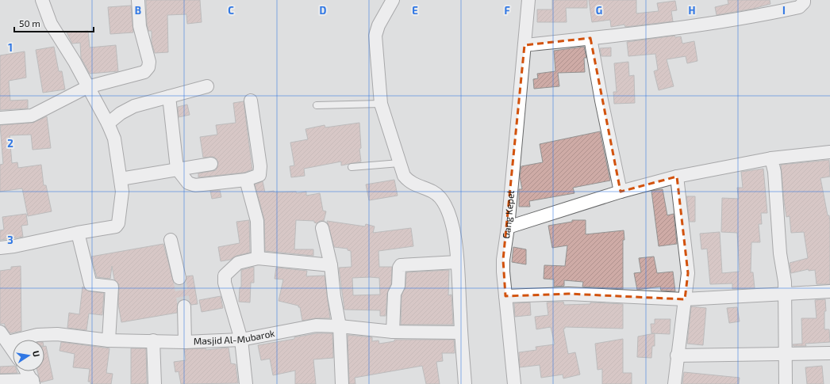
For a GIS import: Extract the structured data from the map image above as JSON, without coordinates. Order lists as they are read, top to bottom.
{
  "streets": {
    "street": ["Gang Kepel", "Masjid Al-Mubarok"]
  },
  "scale_bar": "50 m",
  "north": "right",
  "grid": {
    "columns": [
      "B",
      "C",
      "D",
      "E",
      "F",
      "G",
      "H",
      "I"
    ],
    "rows": ["1", "2", "3"]
  }
}
